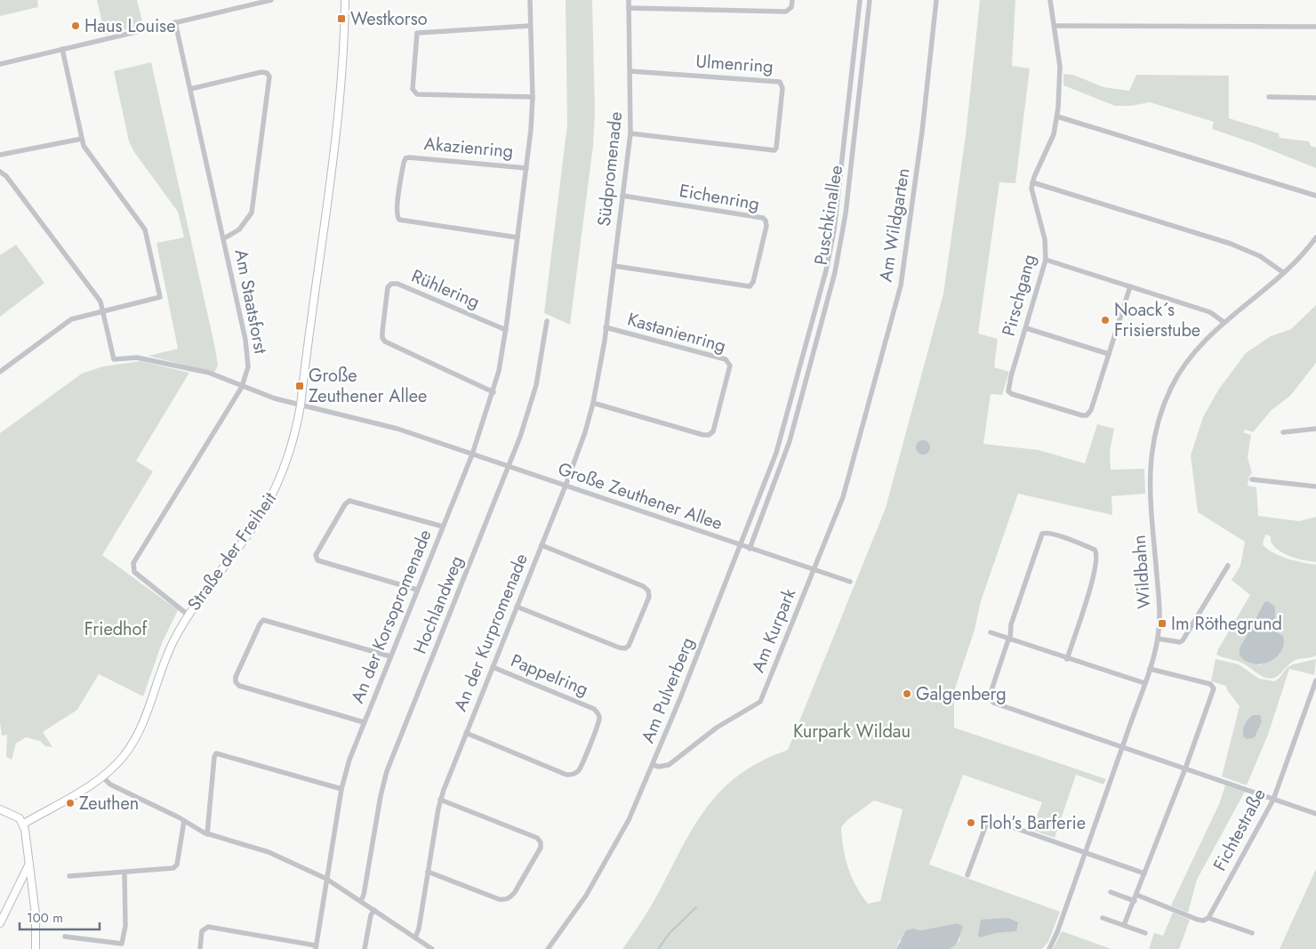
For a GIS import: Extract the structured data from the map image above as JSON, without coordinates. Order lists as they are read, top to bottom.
{
  "streets": {
    "street": [
      "Ulmenring",
      "Akazienring",
      "Südpromenade",
      "Eichenring",
      "Puschkinallee",
      "Am Wildgarten",
      "Rühlering",
      "Pirschgang",
      "Am Staatsforst",
      "Kastanienring",
      "Große Zeuthener Allee",
      "Straße der Freiheit",
      "Wildbahn",
      "Hochlandweg",
      "An der Korsopromenade",
      "Am Kurpark",
      "An der Kurpromenade",
      "Pappelring",
      "Am Pulverberg",
      "Fichtestraße"
    ]
  },
  "crossings": [
    ["Ulmenring", "Südpromenade"],
    ["Akazienring", "An der Korsopromenade"],
    ["Südpromenade", "Eichenring"],
    ["Südpromenade", "Kastanienring"],
    ["Südpromenade", "An der Kurpromenade"],
    ["Puschkinallee", "Große Zeuthener Allee"],
    ["Puschkinallee", "Am Pulverberg"],
    ["Am Wildgarten", "Am Kurpark"],
    ["Rühlering", "An der Korsopromenade"],
    ["Am Staatsforst", "Große Zeuthener Allee"],
    ["Am Staatsforst", "Straße der Freiheit"],
    ["Kastanienring", "An der Kurpromenade"],
    ["Große Zeuthener Allee", "Straße der Freiheit"],
    ["Große Zeuthener Allee", "Hochlandweg"],
    ["Große Zeuthener Allee", "An der Korsopromenade"],
    ["Große Zeuthener Allee", "Am Kurpark"],
    ["Große Zeuthener Allee", "An der Kurpromenade"],
    ["Große Zeuthener Allee", "Am Pulverberg"],
    ["Am Kurpark", "Am Pulverberg"],
    ["An der Kurpromenade", "Pappelring"]
  ],
  "parks": ["Friedhof", "Kurpark Wildau"],
  "places": {
    "transit": ["Westkorso", "Große Zeuthener Allee", "Im Röthegrund"],
    "other": [
      "Haus Louise",
      "Noack´s Frisierstube",
      "Galgenberg",
      "Zeuthen",
      "Floh’s Barferie"
    ]
  },
  "scale_bar": "100 m"
}
